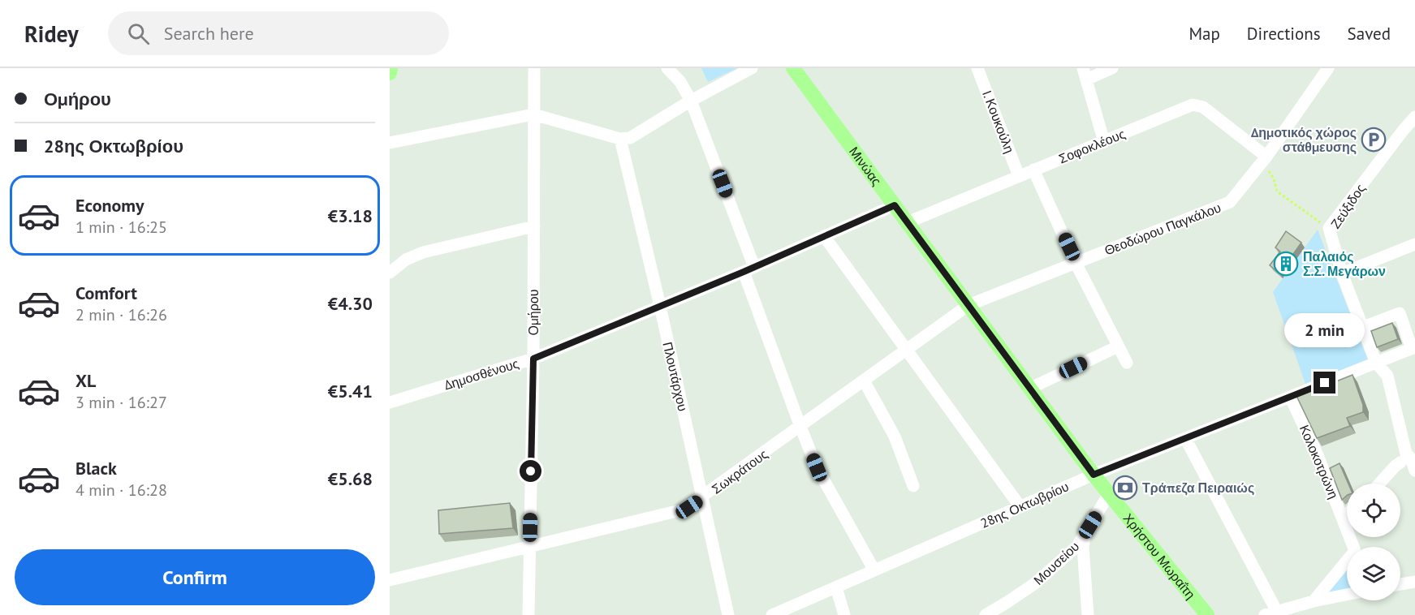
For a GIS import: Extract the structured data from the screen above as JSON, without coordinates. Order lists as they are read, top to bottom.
{
  "streets": {
    "main road": ["Μινώας", "Χρήστου Μωραΐτη"],
    "street": [
      "Ι. Κουκούλη",
      "Σοφοκλέους",
      "Ζεύξιδος",
      "Θεοδώρου Παγκάλου",
      "Ομήρου",
      "Δημοσθένους",
      "Πλουτάρχου",
      "Κολοκοτρώνη",
      "Σωκράτους",
      "28ης Οκτωβρίου",
      "Μουσείου"
    ]
  },
  "crossings": [
    ["Ι. Κουκούλη", "Σοφοκλέους"],
    ["Σοφοκλέους", "Μινώας"],
    ["Σοφοκλέους", "Θεοδώρου Παγκάλου"],
    ["Μινώας", "Θεοδώρου Παγκάλου"],
    ["Μινώας", "Δημοσθένους"],
    ["Μινώας", "Σωκράτους"],
    ["Μινώας", "28ης Οκτωβρίου"],
    ["Μινώας", "Χρήστου Μωραΐτη"],
    ["Ζεύξιδος", "28ης Οκτωβρίου"],
    ["Θεοδώρου Παγκάλου", "Σωκράτους"],
    ["Ομήρου", "Δημοσθένους"],
    ["Ομήρου", "Σωκράτους"],
    ["Δημοσθένους", "Πλουτάρχου"],
    ["Πλουτάρχου", "Σωκράτους"],
    ["Κολοκοτρώνη", "28ης Οκτωβρίου"],
    ["28ης Οκτωβρίου", "Χρήστου Μωραΐτη"],
    ["Χρήστου Μωραΐτη", "Μουσείου"]
  ],
  "places": {
    "parking": ["Δημοτικός χώρος στάθμευσης"],
    "building": ["Παλαιός Σ.Σ. Μεγάρων"],
    "bank": ["Τράπεζα Πειραιώς"]
  },
  "page": {
    "header": "Ridey",
    "search": "Search here",
    "nav": ["Map", "Directions", "Saved"],
    "banner": ["Ομήρου", "28ης Οκτωβρίου"],
    "list": [
      {
        "name": "Economy",
        "note": "1 min · 16:25",
        "value": "€3.18"
      },
      {
        "name": "Comfort",
        "note": "2 min · 16:26",
        "value": "€4.30"
      },
      {
        "name": "XL",
        "note": "3 min · 16:27",
        "value": "€5.41"
      },
      {
        "name": "Black",
        "note": "4 min · 16:28",
        "value": "€5.68"
      }
    ],
    "bubble": "2 min",
    "buttons": "Confirm"
  }
}
